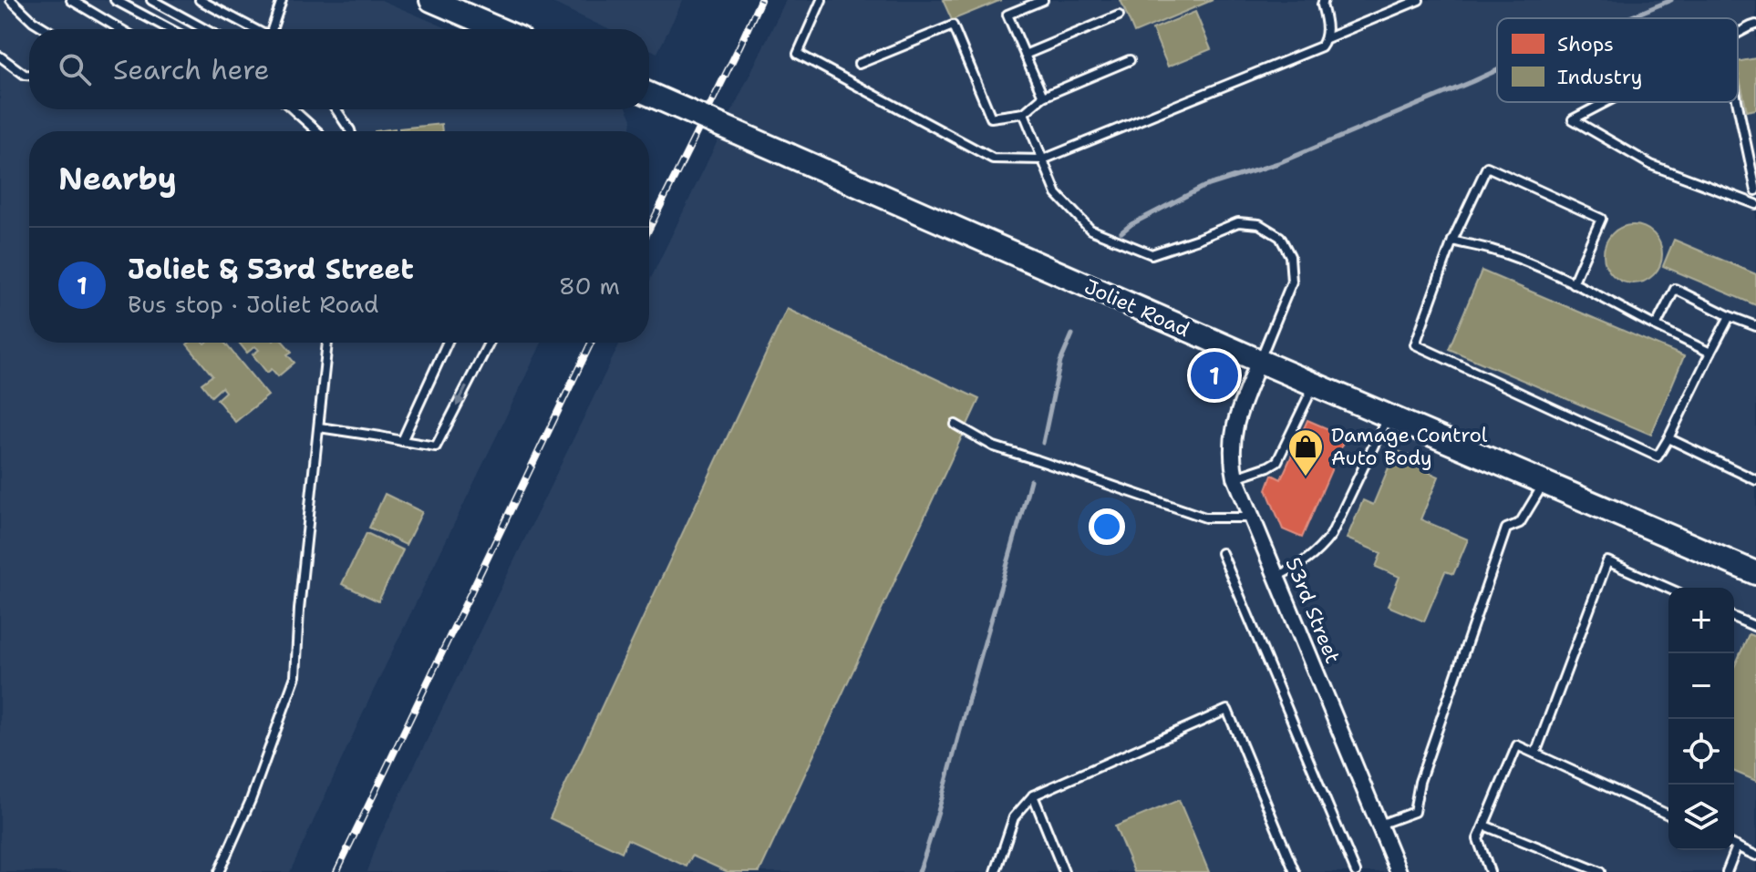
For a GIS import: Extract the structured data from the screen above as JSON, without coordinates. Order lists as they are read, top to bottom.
{
  "streets": {
    "main road": ["Joliet Road"],
    "street": ["53rd Street"]
  },
  "crossings": [
    ["Joliet Road", "53rd Street"]
  ],
  "places": {
    "shop": ["Damage Control Auto Body"]
  },
  "legend": ["Shops", "Industry"],
  "page": {
    "search": "Search here",
    "heading": "Nearby",
    "list": [
      {
        "mark": "1",
        "name": "Joliet & 53rd Street",
        "note": "Bus stop · Joliet Road",
        "value": "80 m"
      }
    ],
    "pins": "1",
    "map_buttons": ["+", "−"]
  }
}
